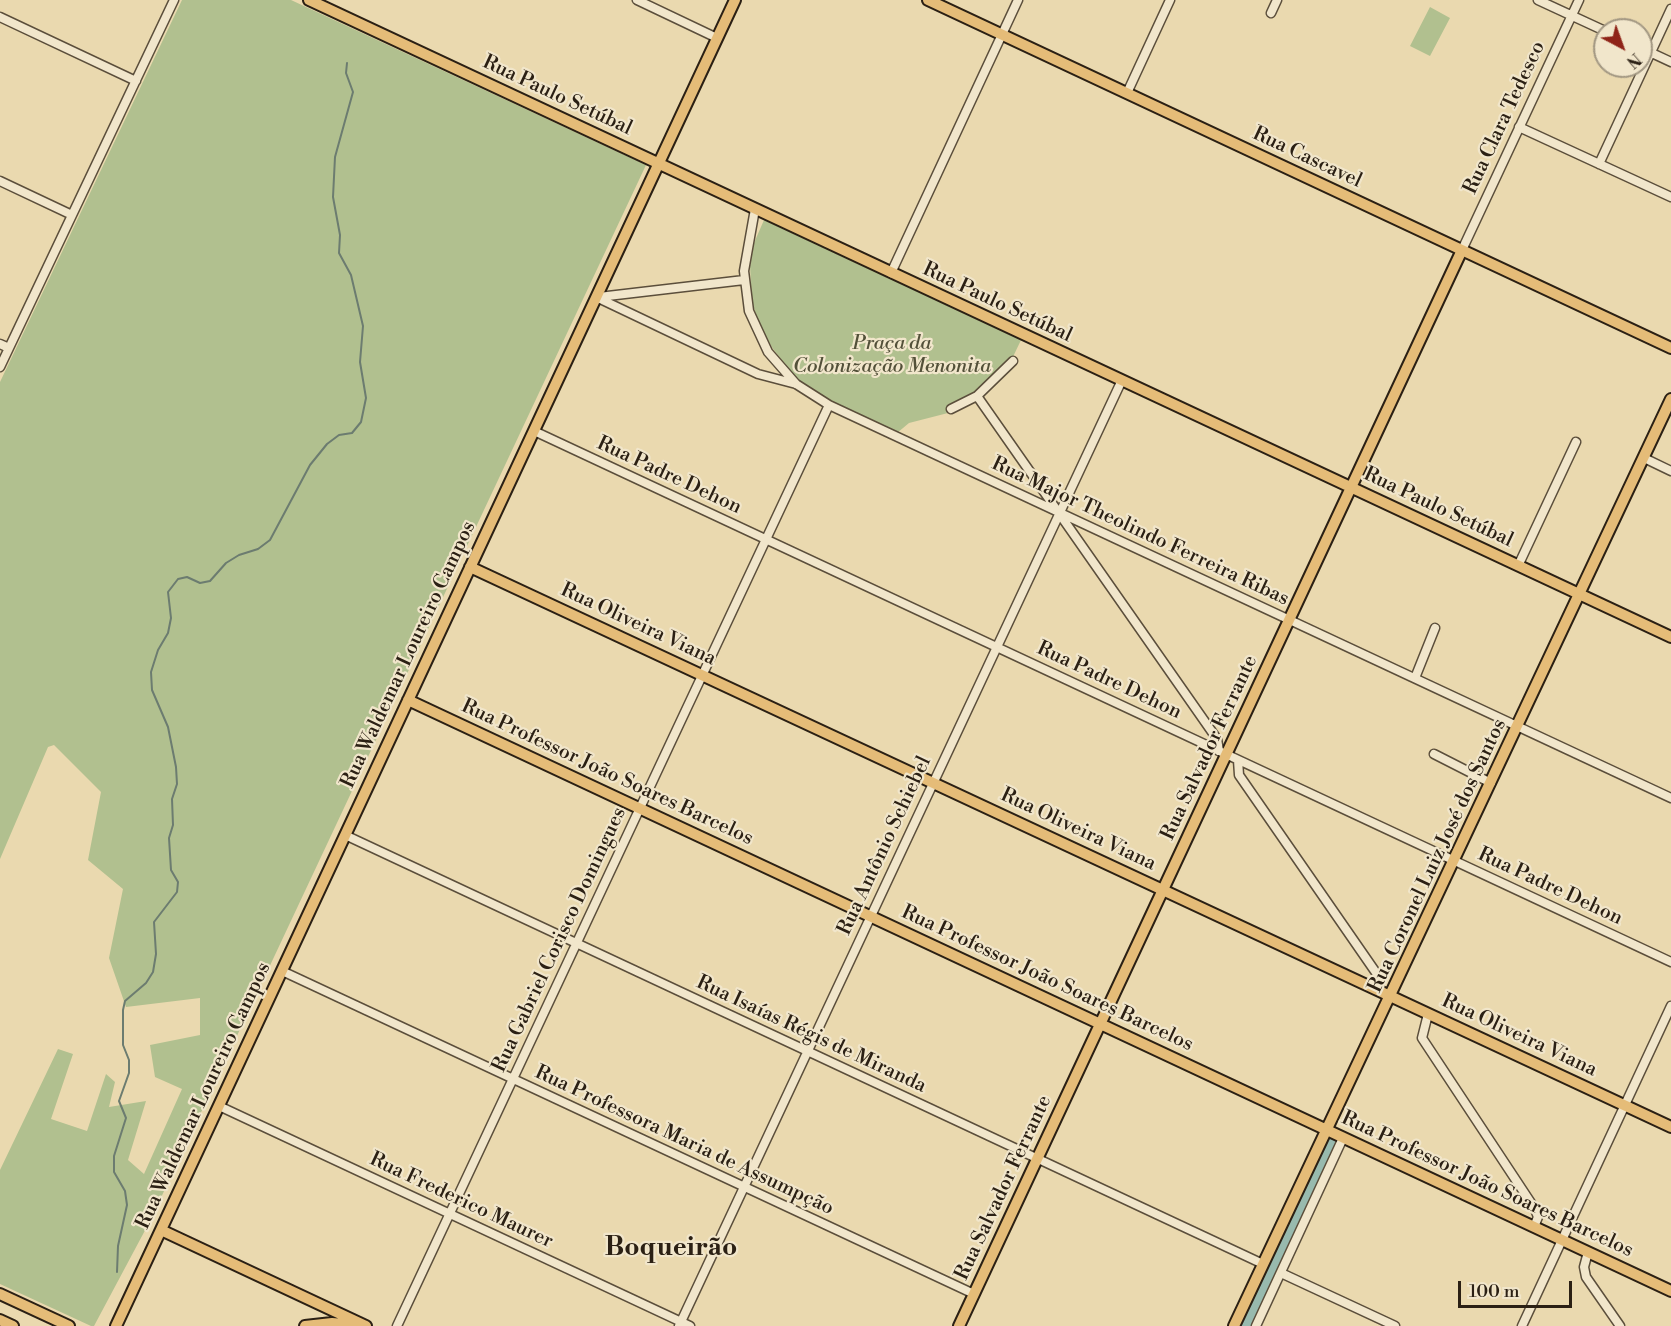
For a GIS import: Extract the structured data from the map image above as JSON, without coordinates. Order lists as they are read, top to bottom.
{
  "streets": {
    "main road": [
      "Rua Paulo Setúbal",
      "Rua Cascavel",
      "Rua Oliveira Viana",
      "Rua Waldemar Loureiro Campos",
      "Rua Salvador Ferrante",
      "Rua Professor João Soares Barcelos",
      "Rua Coronel Luiz José dos Santos"
    ],
    "street": [
      "Rua Clara Tedesco",
      "Rua Padre Dehon",
      "Rua Major Theolindo Ferreira Ribas",
      "Rua Antônio Schiebel",
      "Rua Gabriel Corisco Domingues",
      "Rua Isaías Régis de Miranda",
      "Rua Professora Maria de Assumpção",
      "Rua Frederico Maurer"
    ]
  },
  "crossings": [
    ["Rua Paulo Setúbal", "Rua Waldemar Loureiro Campos"],
    ["Rua Paulo Setúbal", "Rua Salvador Ferrante"],
    ["Rua Paulo Setúbal", "Rua Antônio Schiebel"],
    ["Rua Paulo Setúbal", "Rua Coronel Luiz José dos Santos"],
    ["Rua Clara Tedesco", "Rua Cascavel"],
    ["Rua Clara Tedesco", "Rua Salvador Ferrante"],
    ["Rua Cascavel", "Rua Salvador Ferrante"],
    ["Rua Padre Dehon", "Rua Waldemar Loureiro Campos"],
    ["Rua Padre Dehon", "Rua Salvador Ferrante"],
    ["Rua Padre Dehon", "Rua Antônio Schiebel"],
    ["Rua Padre Dehon", "Rua Coronel Luiz José dos Santos"],
    ["Rua Padre Dehon", "Rua Gabriel Corisco Domingues"],
    ["Rua Major Theolindo Ferreira Ribas", "Rua Waldemar Loureiro Campos"],
    ["Rua Major Theolindo Ferreira Ribas", "Rua Salvador Ferrante"],
    ["Rua Major Theolindo Ferreira Ribas", "Rua Antônio Schiebel"],
    ["Rua Major Theolindo Ferreira Ribas", "Rua Coronel Luiz José dos Santos"],
    ["Rua Major Theolindo Ferreira Ribas", "Rua Gabriel Corisco Domingues"],
    ["Rua Oliveira Viana", "Rua Waldemar Loureiro Campos"],
    ["Rua Oliveira Viana", "Rua Salvador Ferrante"],
    ["Rua Oliveira Viana", "Rua Antônio Schiebel"],
    ["Rua Oliveira Viana", "Rua Coronel Luiz José dos Santos"],
    ["Rua Oliveira Viana", "Rua Gabriel Corisco Domingues"],
    ["Rua Waldemar Loureiro Campos", "Rua Professor João Soares Barcelos"],
    ["Rua Waldemar Loureiro Campos", "Rua Isaías Régis de Miranda"],
    ["Rua Waldemar Loureiro Campos", "Rua Professora Maria de Assumpção"],
    ["Rua Waldemar Loureiro Campos", "Rua Frederico Maurer"],
    ["Rua Salvador Ferrante", "Rua Professor João Soares Barcelos"],
    ["Rua Salvador Ferrante", "Rua Isaías Régis de Miranda"],
    ["Rua Salvador Ferrante", "Rua Professora Maria de Assumpção"],
    ["Rua Professor João Soares Barcelos", "Rua Antônio Schiebel"],
    ["Rua Professor João Soares Barcelos", "Rua Coronel Luiz José dos Santos"],
    ["Rua Professor João Soares Barcelos", "Rua Gabriel Corisco Domingues"],
    ["Rua Antônio Schiebel", "Rua Isaías Régis de Miranda"],
    ["Rua Antônio Schiebel", "Rua Professora Maria de Assumpção"],
    ["Rua Antônio Schiebel", "Rua Frederico Maurer"],
    ["Rua Coronel Luiz José dos Santos", "Rua Isaías Régis de Miranda"],
    ["Rua Gabriel Corisco Domingues", "Rua Isaías Régis de Miranda"],
    ["Rua Gabriel Corisco Domingues", "Rua Professora Maria de Assumpção"],
    ["Rua Gabriel Corisco Domingues", "Rua Frederico Maurer"]
  ],
  "districts": ["Boqueirão"],
  "parks": ["Praça da Colonização Menonita"],
  "scale_bar": "100 m",
  "north": "bottom right"
}
